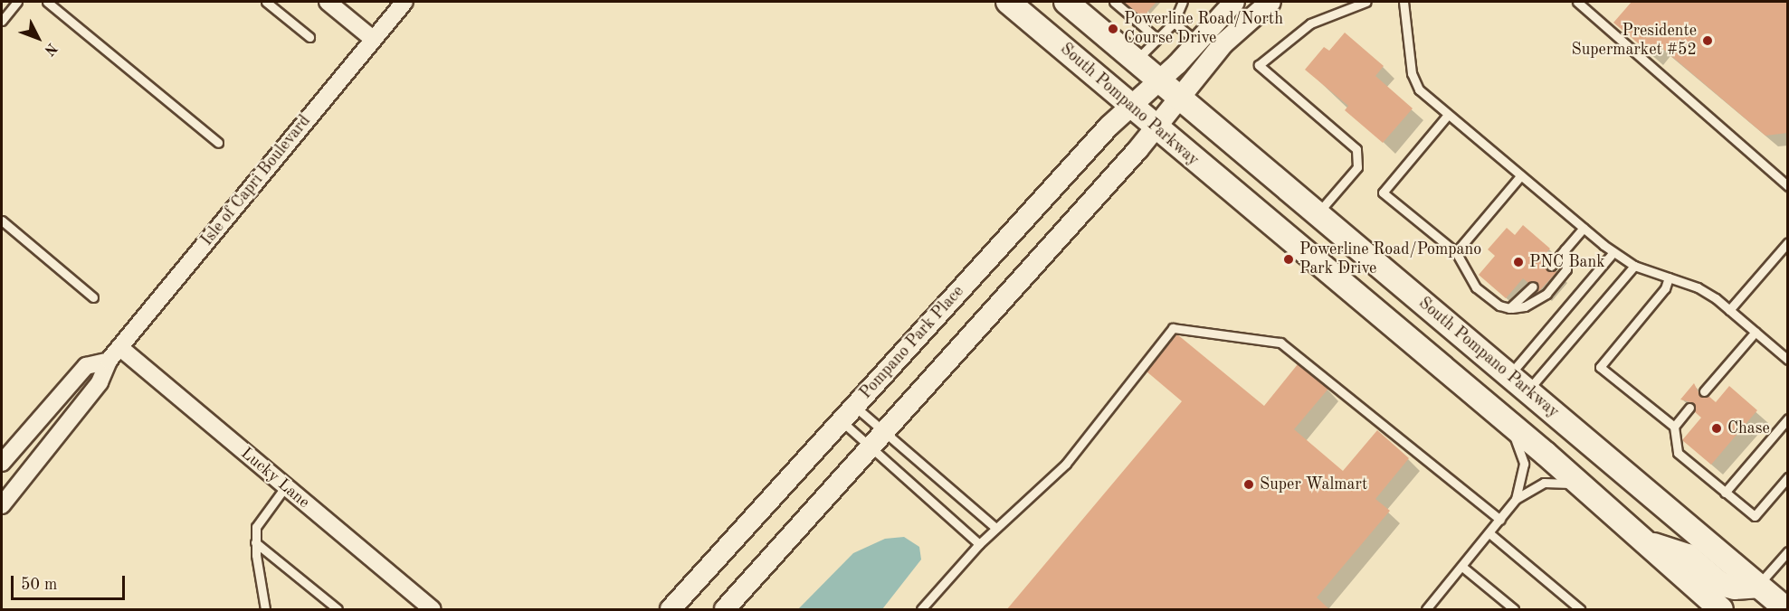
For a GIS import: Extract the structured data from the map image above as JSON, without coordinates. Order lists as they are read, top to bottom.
{
  "streets": {
    "main road": ["South Pompano Parkway"],
    "street": ["Isle of Capri Boulevard", "Pompano Park Place", "Lucky Lane"]
  },
  "crossings": [
    ["South Pompano Parkway", "Pompano Park Place"],
    ["Isle of Capri Boulevard", "Lucky Lane"]
  ],
  "places": [
    "Powerline Road/North Course Drive",
    "Presidente Supermarket #52",
    "Powerline Road/Pompano Park Drive",
    "PNC Bank",
    "Chase",
    "Super Walmart"
  ],
  "scale_bar": "50 m",
  "north": "bottom right"
}
